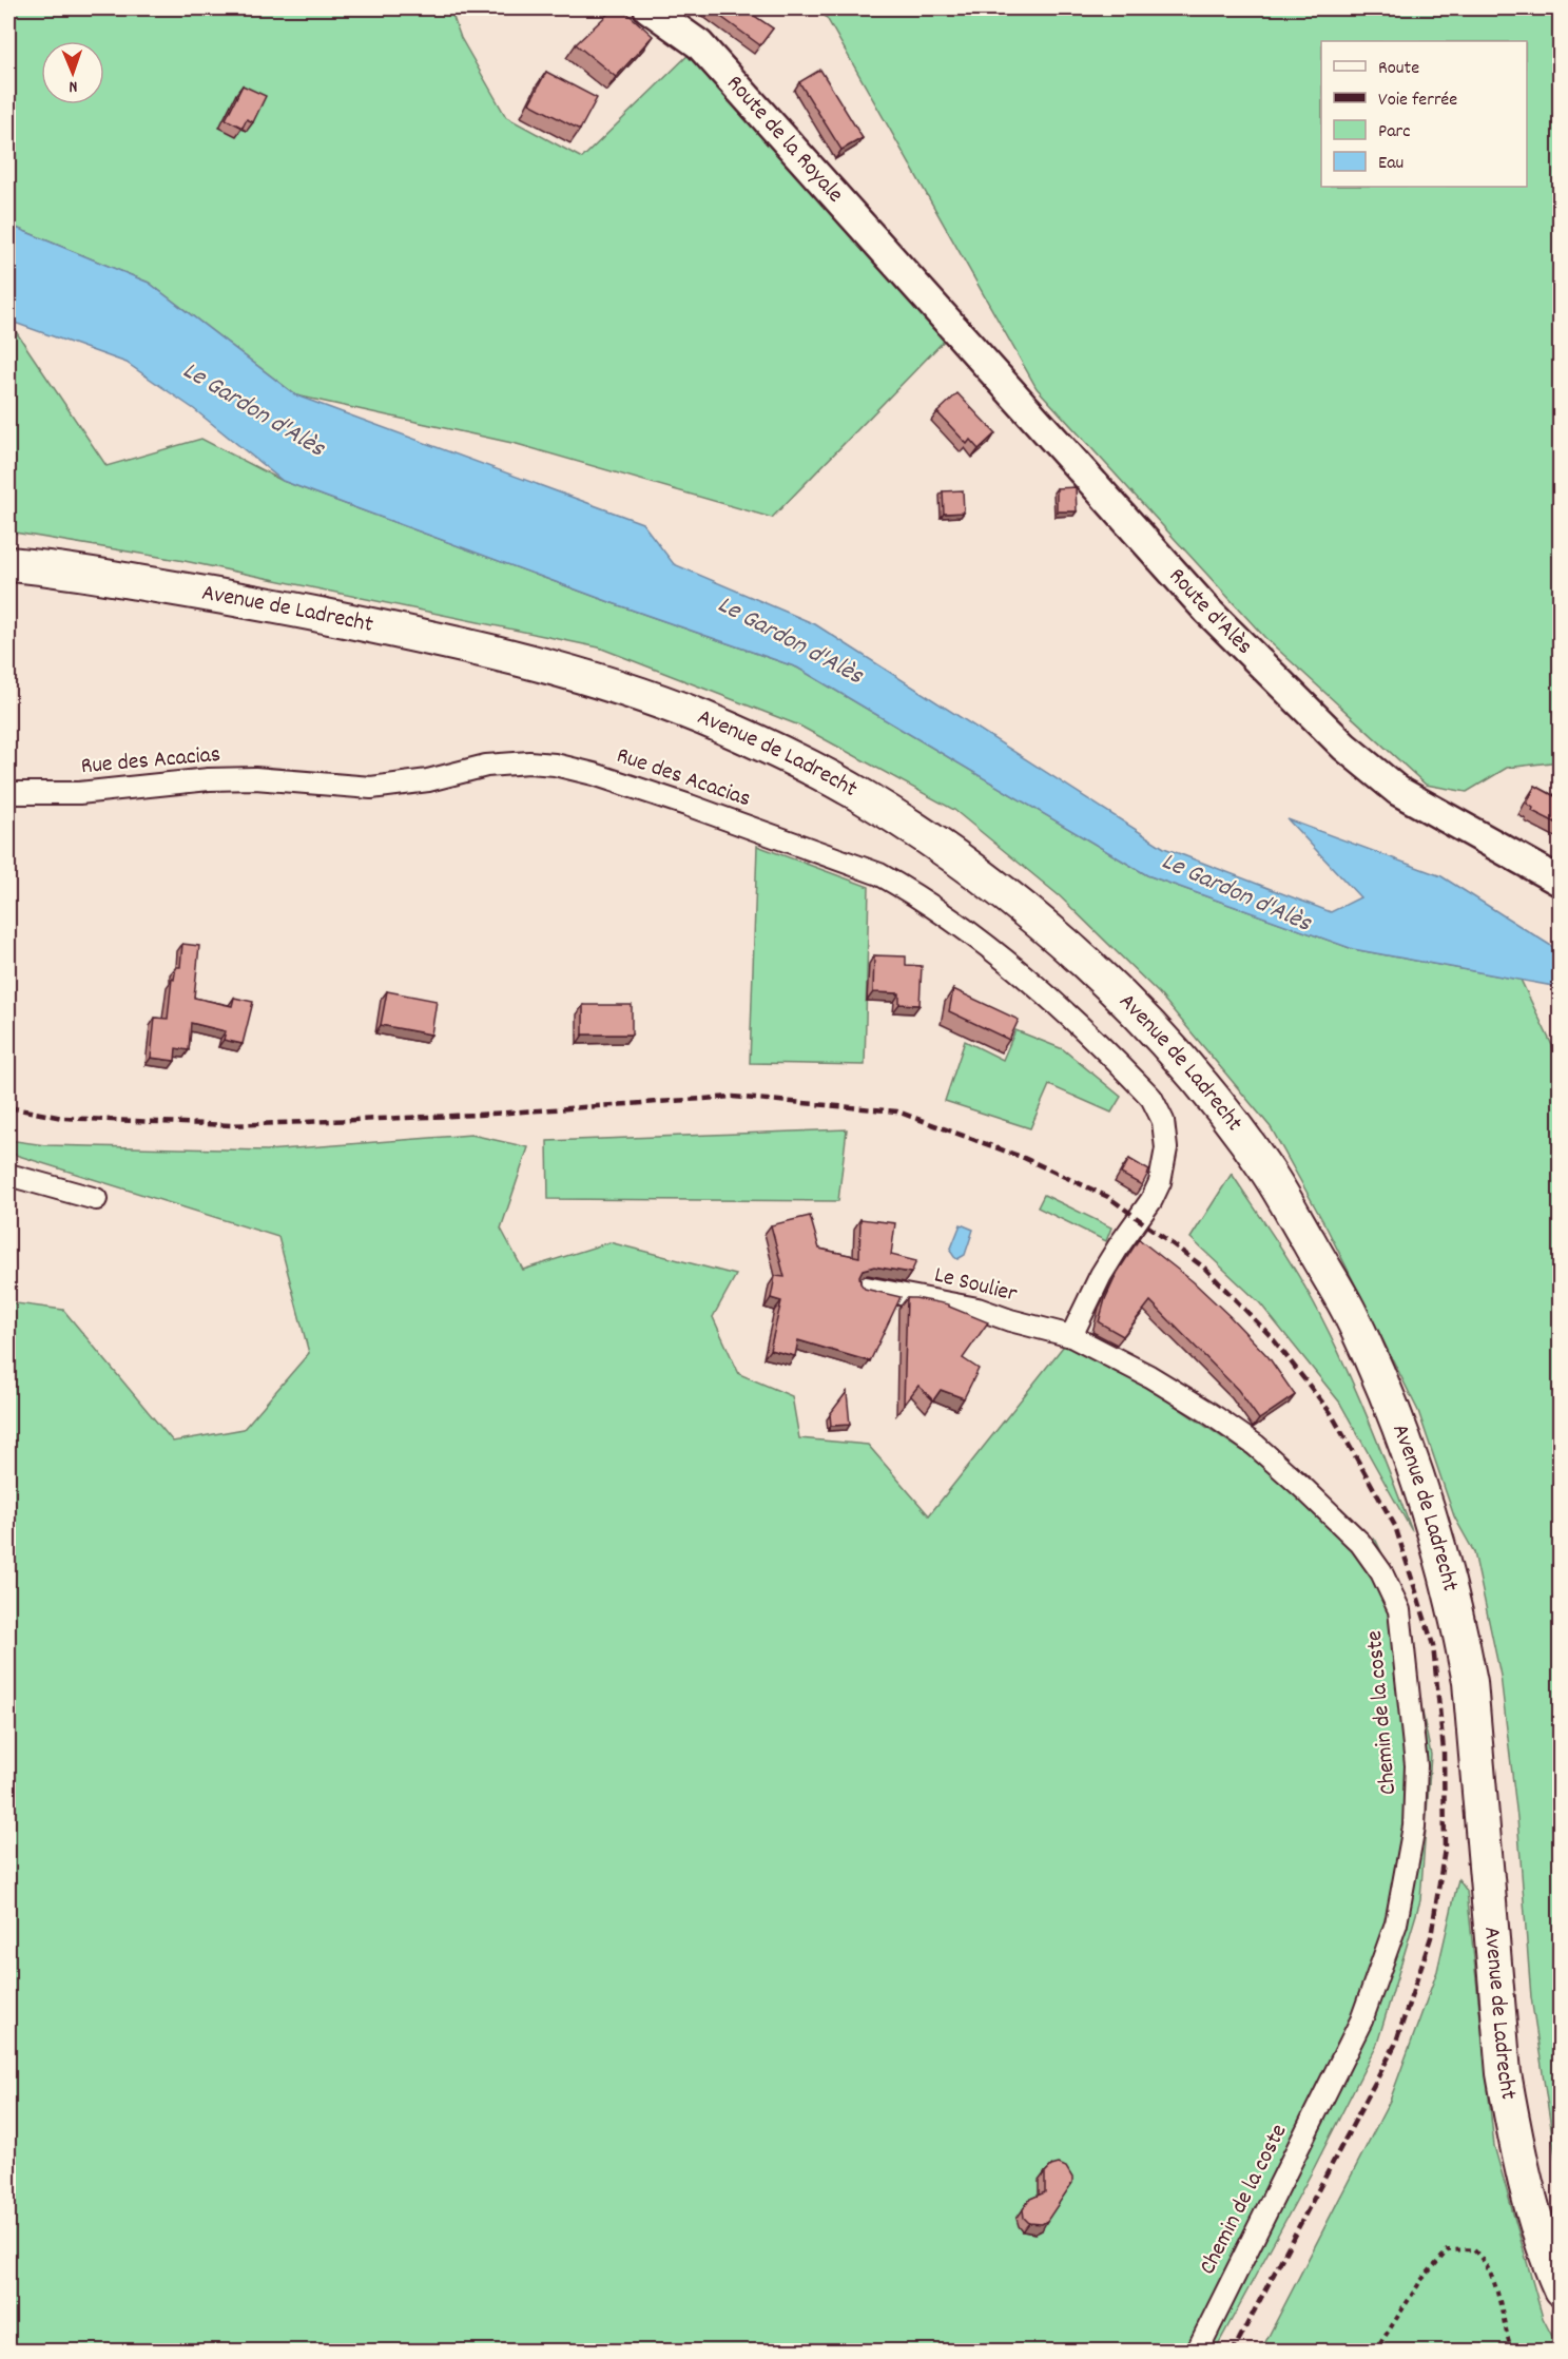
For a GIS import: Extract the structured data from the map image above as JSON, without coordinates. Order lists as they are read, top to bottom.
{
  "streets": {
    "main road": ["Route de la Royale", "Avenue de Ladrecht", "Route d'Alès"],
    "street": ["Rue des Acacias", "Le Soulier", "Chemin de la coste"]
  },
  "crossings": [
    ["Route de la Royale", "Route d'Alès"],
    ["Rue des Acacias", "Le Soulier"],
    ["Rue des Acacias", "Chemin de la coste"],
    ["Le Soulier", "Chemin de la coste"]
  ],
  "water": ["Le Gardon d'Alès"],
  "legend": [
    "Route",
    "Voie ferrée",
    "Parc",
    "Eau"
  ],
  "north": "bottom"
}
